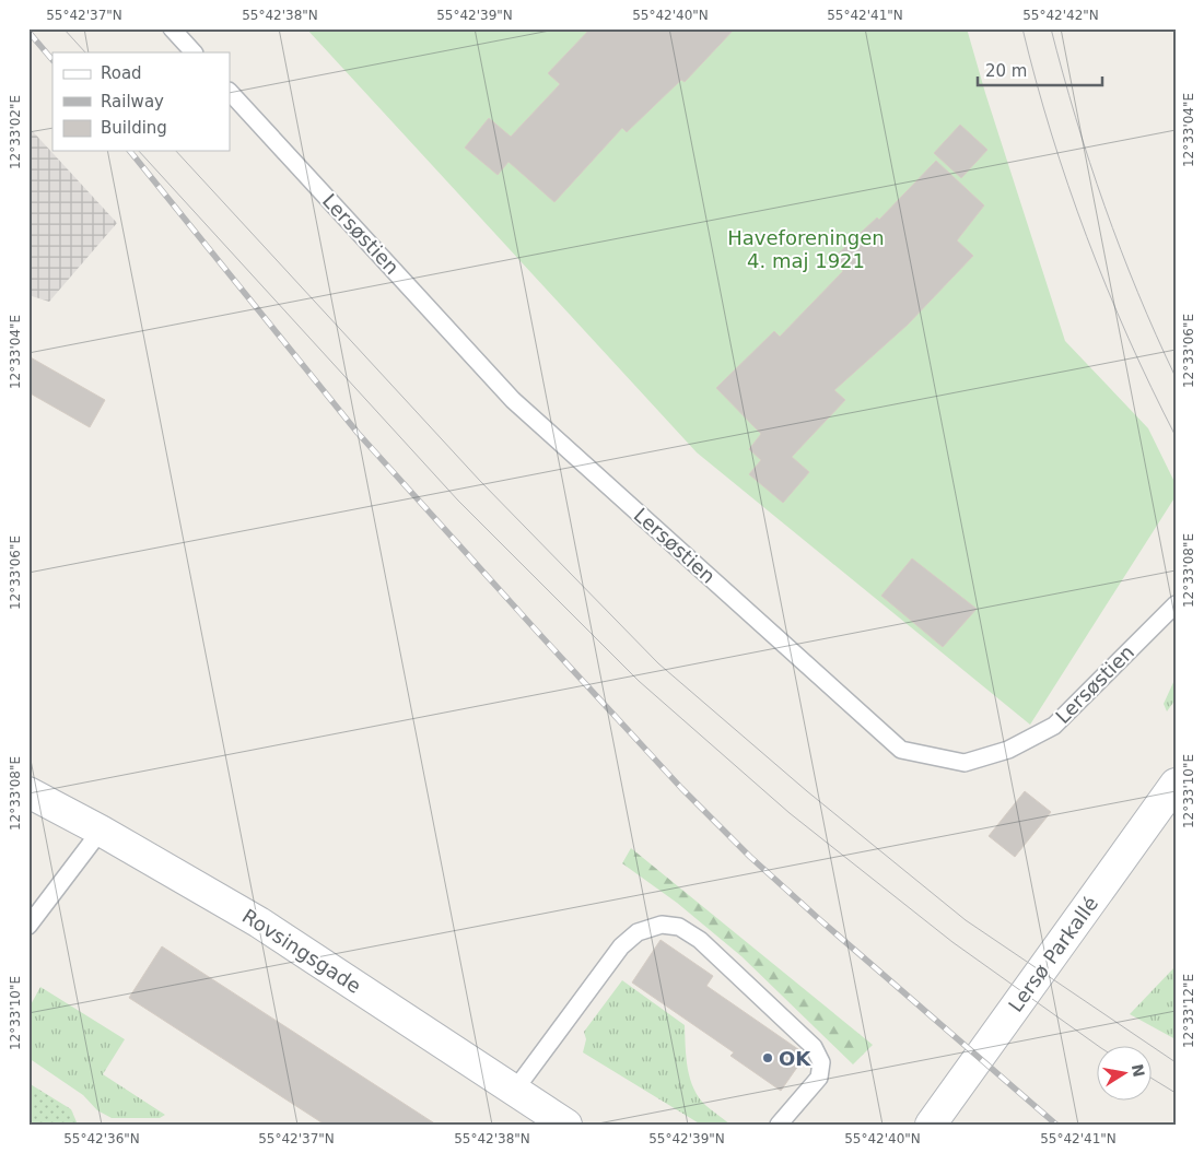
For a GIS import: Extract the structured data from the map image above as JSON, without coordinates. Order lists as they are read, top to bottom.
{
  "streets": {
    "street": ["Rovsingsgade", "Lersø Parkallé"],
    "lane": ["Lersøstien"]
  },
  "parks": ["Haveforeningen 4. maj 1921"],
  "places": ["OK"],
  "legend": ["Road", "Railway", "Building"],
  "scale_bar": "20 m",
  "north": "right",
  "coordinates": [
    "55°42'37\"N",
    "55°42'38\"N",
    "55°42'39\"N",
    "55°42'40\"N",
    "55°42'41\"N",
    "55°42'42\"N",
    "12°33'04\"E",
    "12°33'02\"E",
    "12°33'06\"E",
    "12°33'08\"E",
    "12°33'10\"E",
    "12°33'12\"E",
    "55°42'36\"N"
  ]
}
